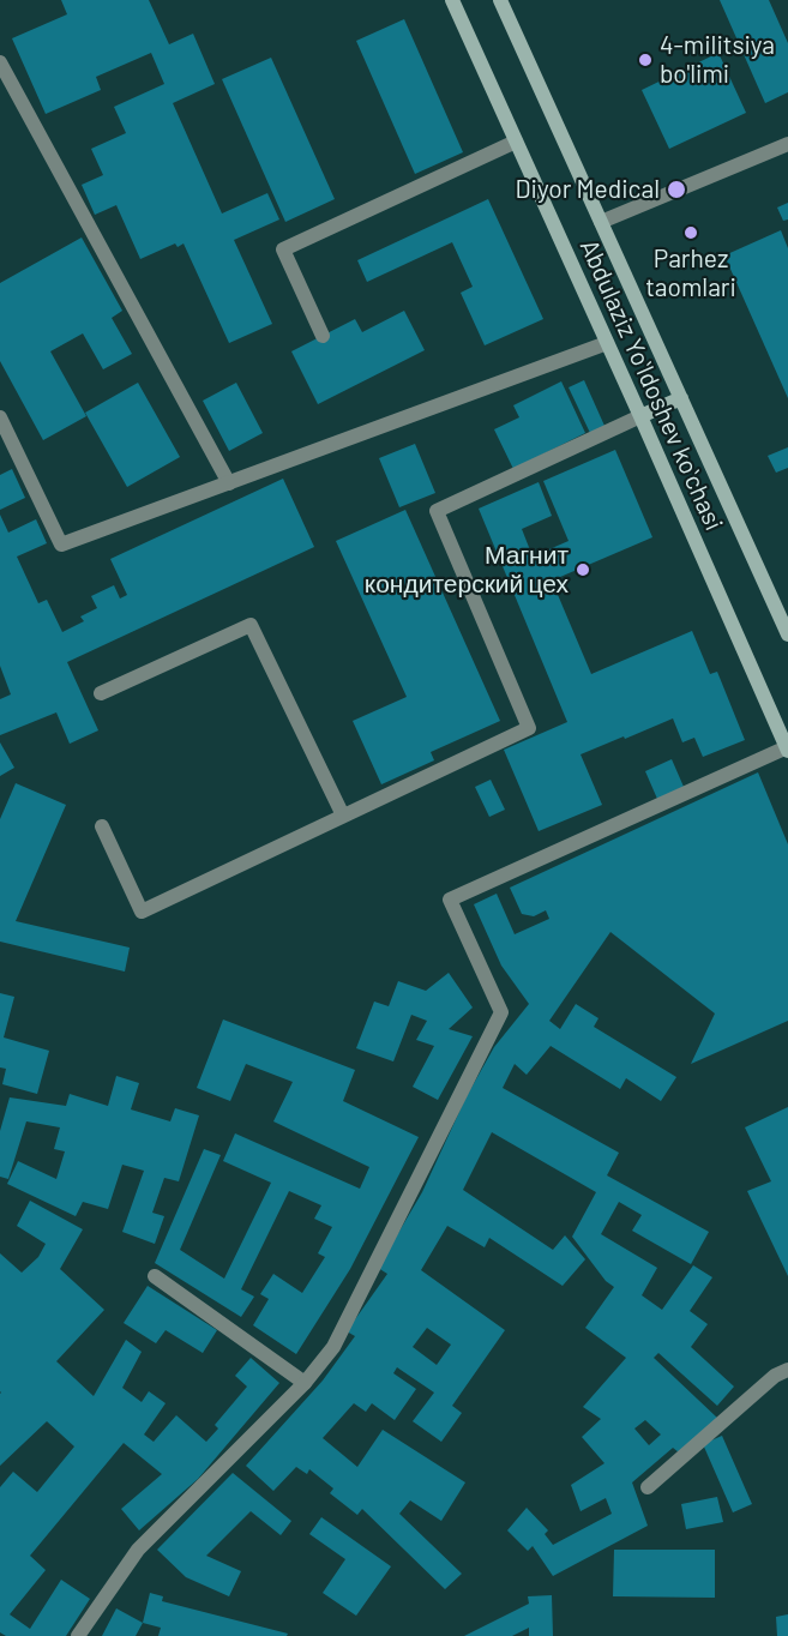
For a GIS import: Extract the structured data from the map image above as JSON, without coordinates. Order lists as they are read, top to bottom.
{
  "streets": {
    "main road": ["Abdulaziz Yoʻldoshev koʻchasi"]
  },
  "places": [
    "4-militsiya bo'limi",
    "Diyor Medical",
    "Parhez taomlari",
    "Магнит кондитерский цех"
  ]
}
